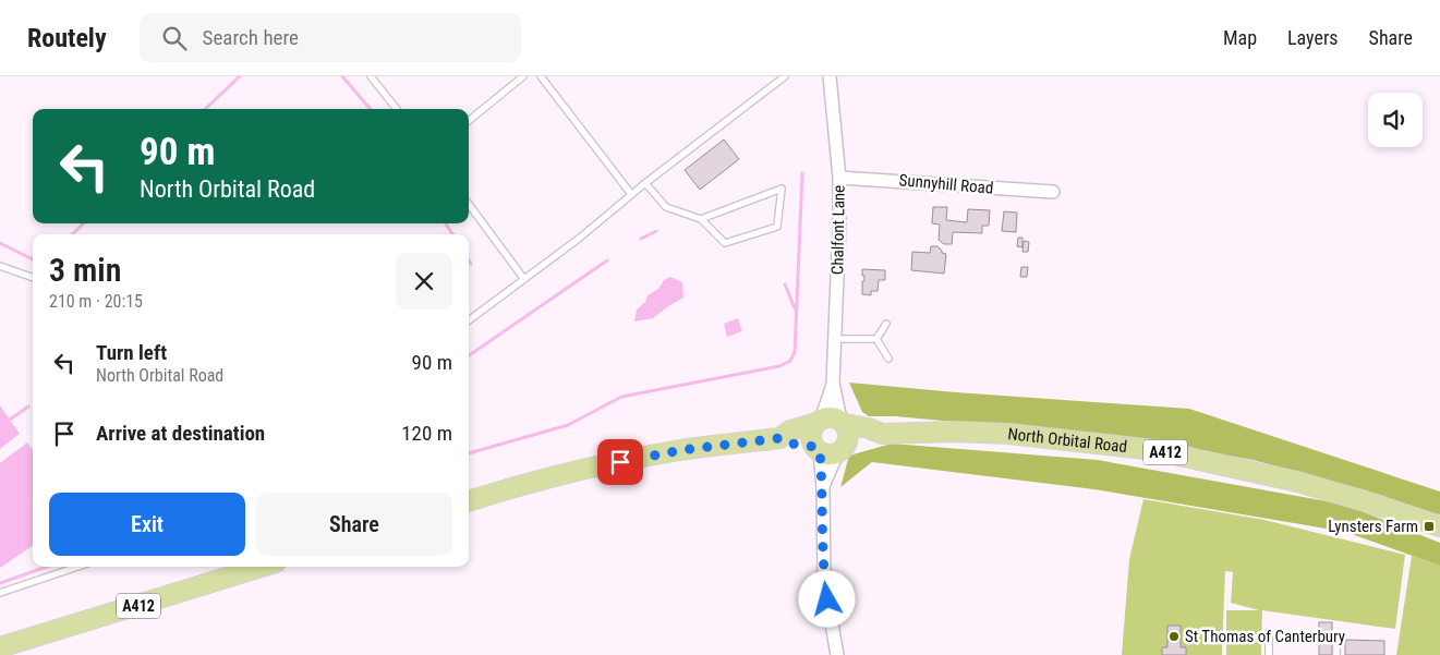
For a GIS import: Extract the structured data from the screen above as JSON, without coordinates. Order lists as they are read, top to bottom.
{
  "streets": {
    "main road": ["North Orbital Road", "A412"],
    "street": ["Sunnyhill Road", "Chalfont Lane"]
  },
  "crossings": [
    ["Sunnyhill Road", "Chalfont Lane"],
    ["Chalfont Lane", "North Orbital Road"]
  ],
  "places": {
    "transit": ["Lynsters Farm"],
    "other": ["St Thomas of Canterbury"]
  },
  "page": {
    "header": "Routely",
    "search": "Search here",
    "nav": ["Map", "Layers", "Share"],
    "turn": ["90 m", "North Orbital Road"],
    "heading": ["3 min", "210 m · 20:15"],
    "list": [
      {
        "name": "Turn left",
        "note": "North Orbital Road",
        "value": "90 m"
      },
      {
        "name": "Arrive at destination",
        "value": "120 m"
      }
    ],
    "buttons": ["Exit", "Share"]
  }
}
